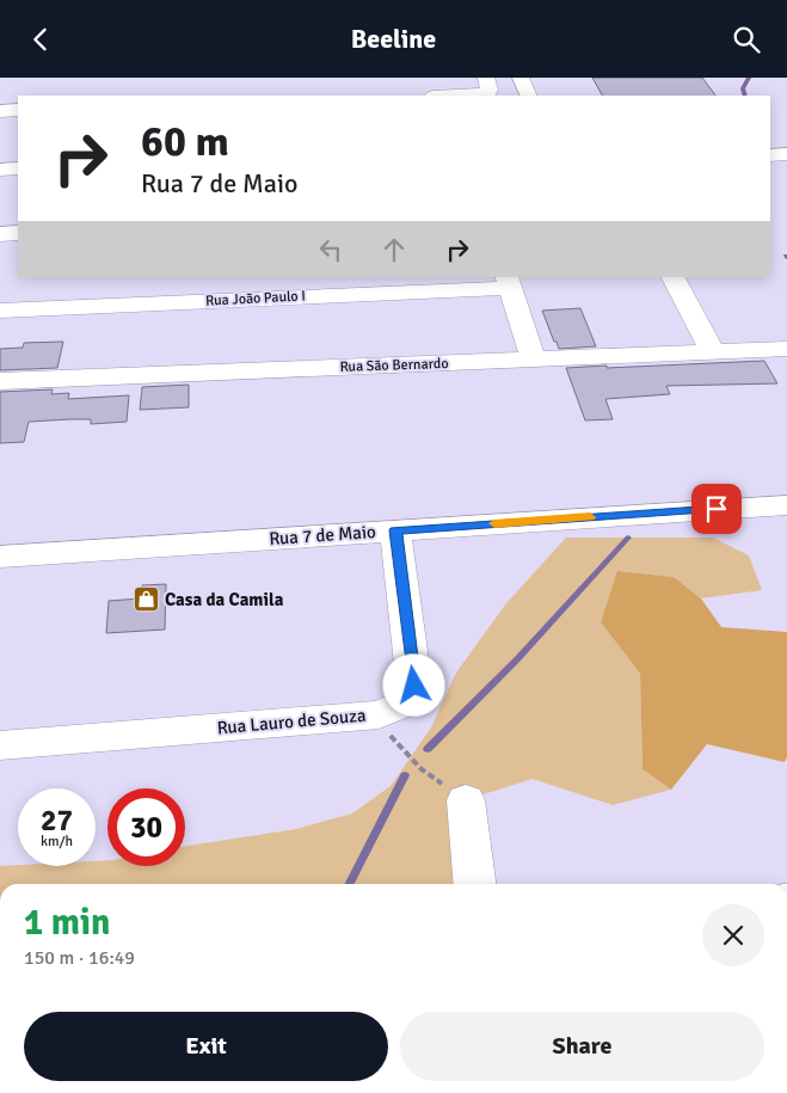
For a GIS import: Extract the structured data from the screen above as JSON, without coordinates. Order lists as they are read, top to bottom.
{
  "streets": {
    "street": [
      "Rua João Paulo I",
      "Rua São Bernardo",
      "Rua 7 de Maio",
      "Rua Lauro de Souza"
    ]
  },
  "crossings": [
    ["Rua 7 de Maio", "Rua Lauro de Souza"]
  ],
  "places": {
    "shop": ["Casa da Camila"]
  },
  "page": {
    "header": "Beeline",
    "turn": ["60 m", "Rua 7 de Maio"],
    "speed": "27 km/h",
    "limit": "30",
    "heading": ["1 min", "150 m · 16:49"],
    "buttons": ["Exit", "Share"]
  }
}
